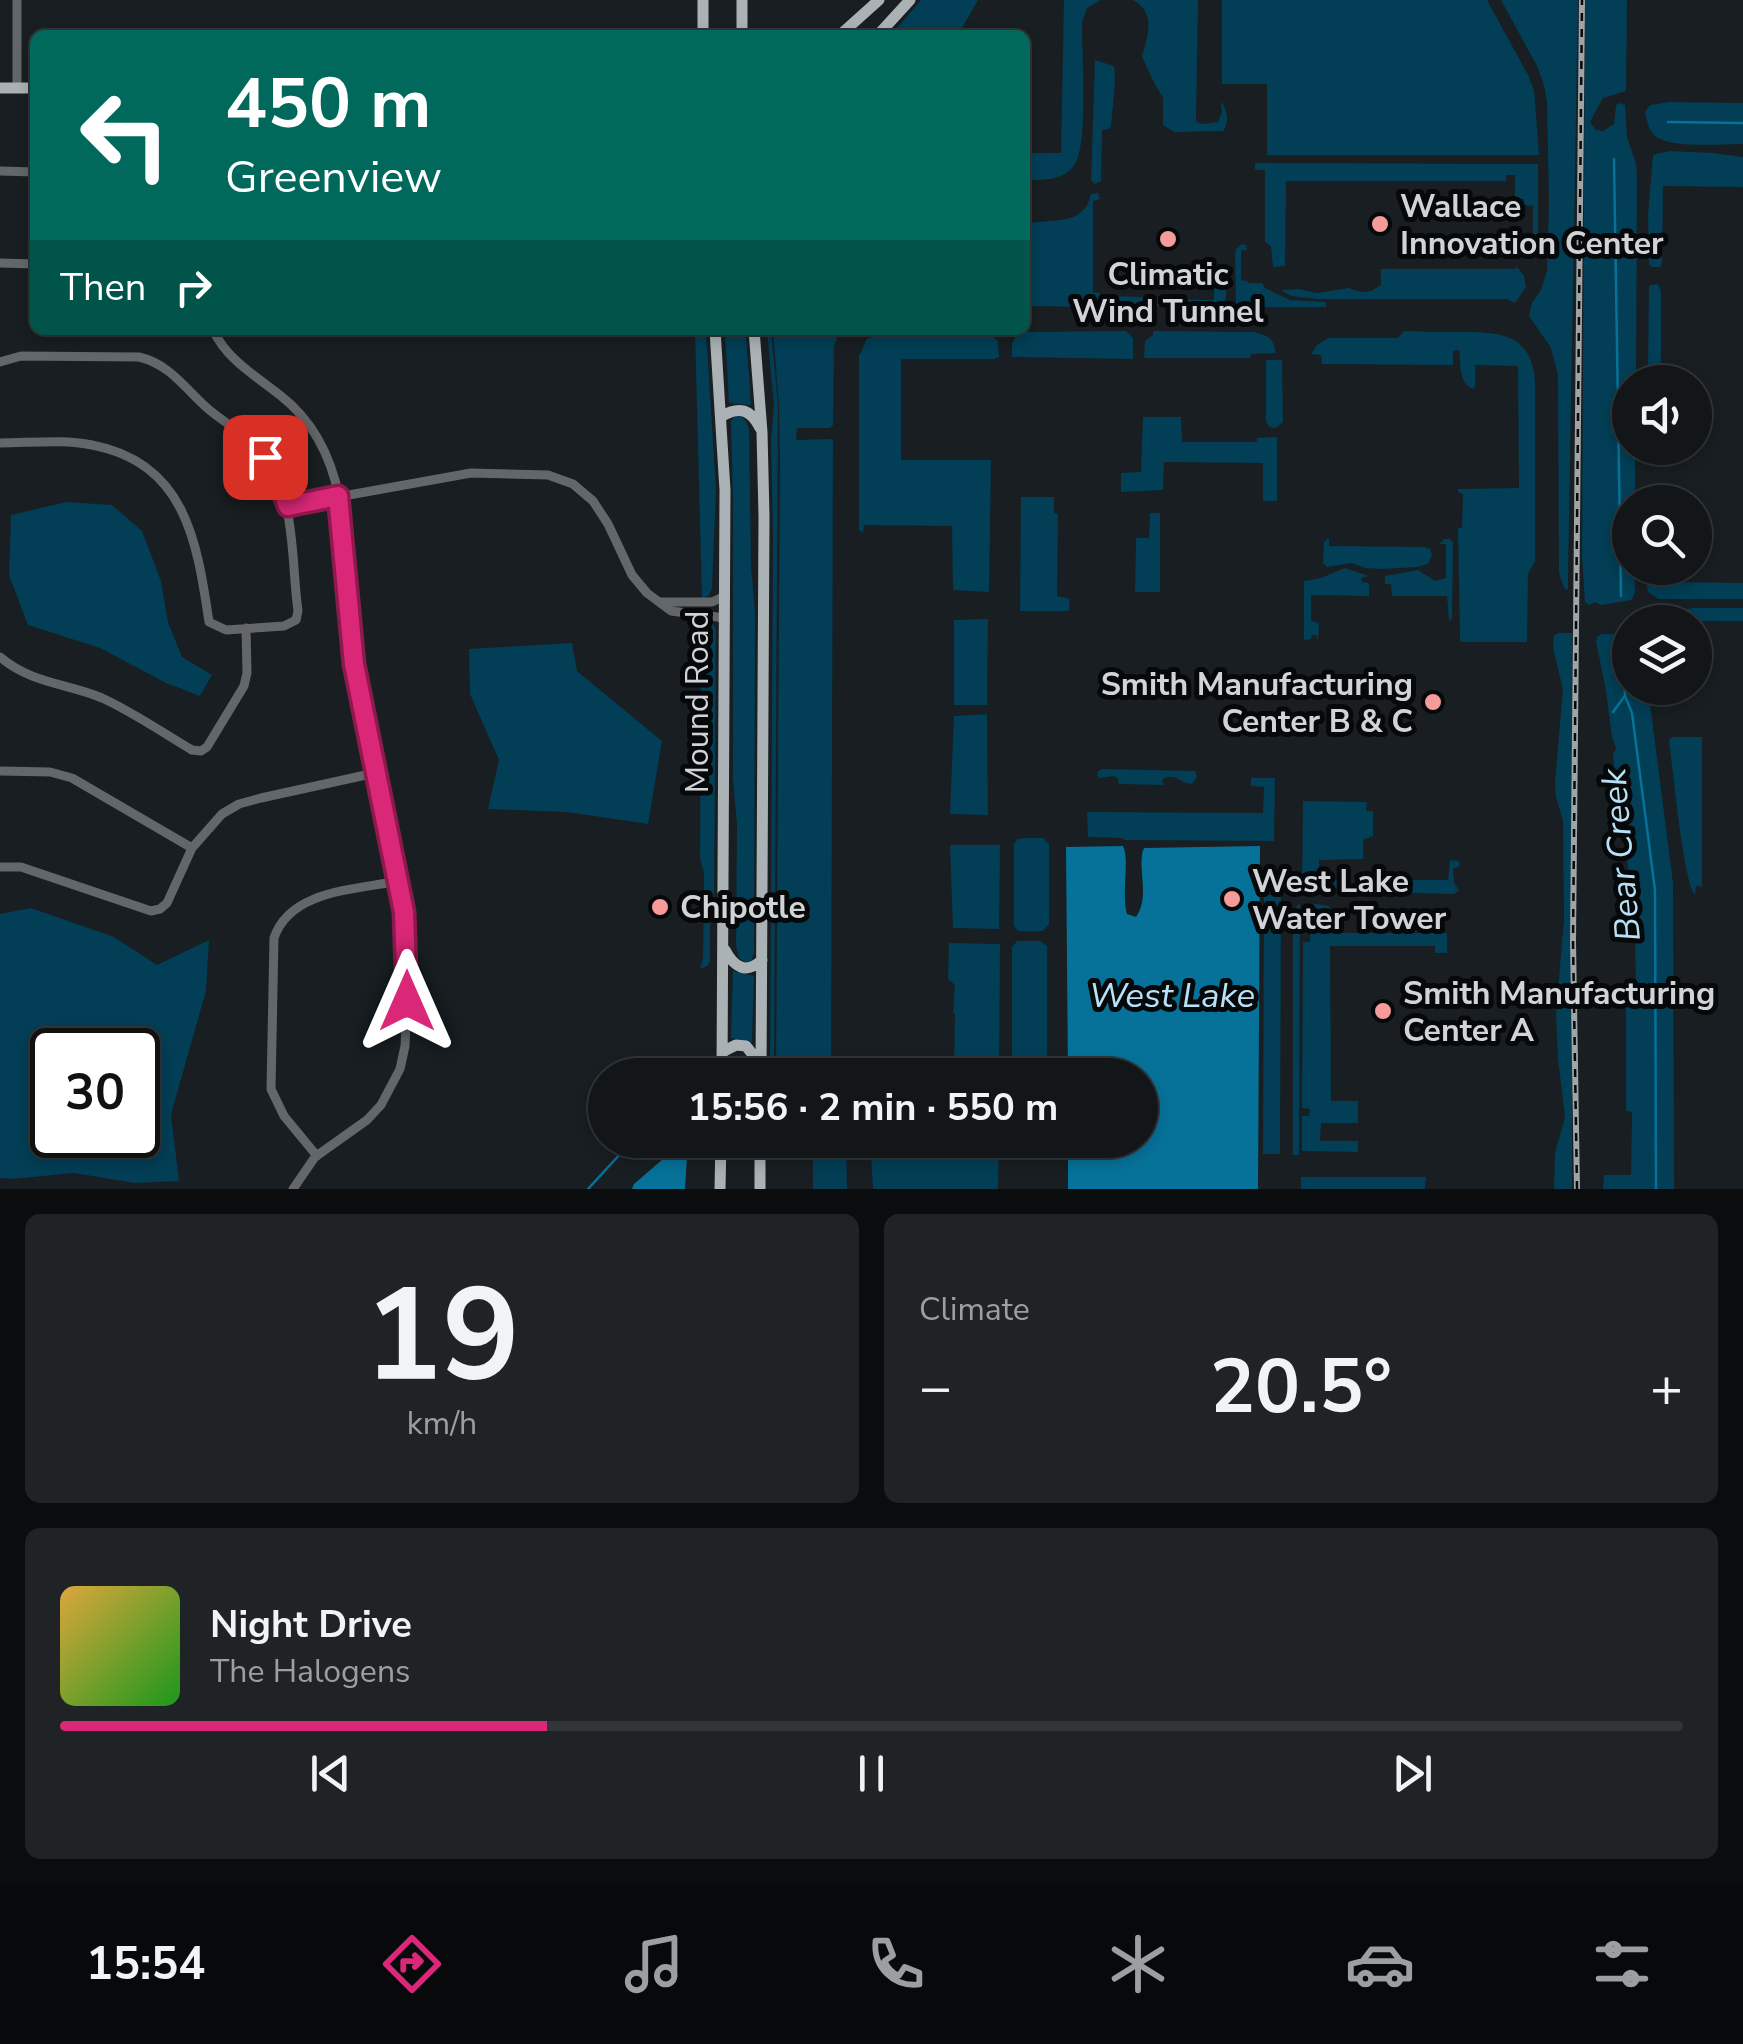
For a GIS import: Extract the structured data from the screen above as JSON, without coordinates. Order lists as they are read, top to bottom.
{
  "streets": {
    "main road": ["Mound Road"]
  },
  "water": ["Bear Creek", "West Lake"],
  "places": [
    "Wallace Innovation Center",
    "Climatic Wind Tunnel",
    "Smith Manufacturing Center B & C",
    "West Lake Water Tower",
    "Chipotle",
    "Smith Manufacturing Center A"
  ],
  "page": {
    "turn": ["450 m", "Greenview"],
    "then": "Then",
    "limit": "30",
    "trip": "15:56 · 2 min · 550 m",
    "tile": [
      ["19", "km/h"],
      "Climate"
    ],
    "heat": ["−", "20.5°", "+"],
    "song": ["Night Drive", "The Halogens"],
    "tabs": "15:54"
  }
}
